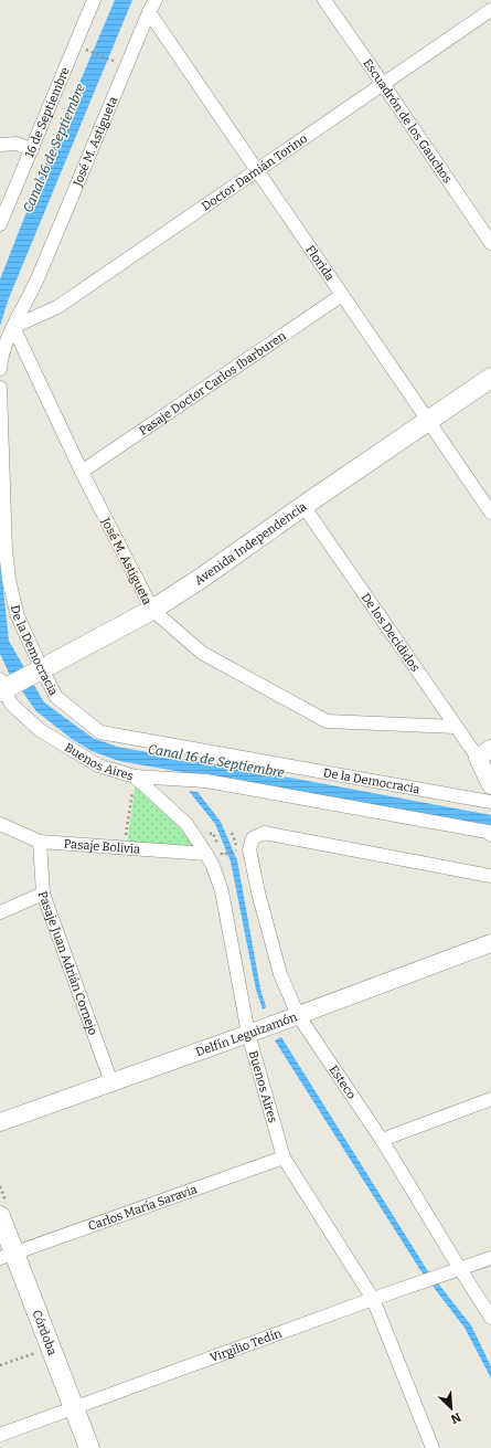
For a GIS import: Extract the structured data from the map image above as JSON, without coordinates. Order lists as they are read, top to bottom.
{
  "streets": {
    "main road": ["Avenida Independencia", "Córdoba"],
    "street": [
      "16 de Septiembre",
      "Escuadrón de los Gauchos",
      "José M. Astigueta",
      "Doctor Damián Torino",
      "Florida",
      "Pasaje Doctor Carlos Ibarburen",
      "De los Decididos",
      "De la Democracia",
      "Buenos Aires",
      "Pasaje Bolivia",
      "Pasaje Juan Adrián Cornejo",
      "Delfín Leguizamón",
      "Esteco",
      "Carlos María Saravia",
      "Virgilio Tedín"
    ]
  },
  "crossings": [
    ["Escuadrón de los Gauchos", "Doctor Damián Torino"],
    ["José M. Astigueta", "Doctor Damián Torino"],
    ["José M. Astigueta", "Florida"],
    ["José M. Astigueta", "Pasaje Doctor Carlos Ibarburen"],
    ["José M. Astigueta", "Avenida Independencia"],
    ["José M. Astigueta", "De los Decididos"],
    ["Doctor Damián Torino", "Florida"],
    ["Florida", "Pasaje Doctor Carlos Ibarburen"],
    ["Florida", "Avenida Independencia"],
    ["Avenida Independencia", "De los Decididos"],
    ["Avenida Independencia", "De la Democracia"],
    ["Avenida Independencia", "Buenos Aires"],
    ["Buenos Aires", "Pasaje Bolivia"],
    ["Buenos Aires", "Delfín Leguizamón"],
    ["Buenos Aires", "Carlos María Saravia"],
    ["Buenos Aires", "Virgilio Tedín"],
    ["Pasaje Bolivia", "Pasaje Juan Adrián Cornejo"],
    ["Pasaje Juan Adrián Cornejo", "Delfín Leguizamón"],
    ["Delfín Leguizamón", "Esteco"],
    ["Esteco", "Virgilio Tedín"],
    ["Carlos María Saravia", "Córdoba"],
    ["Córdoba", "Virgilio Tedín"]
  ],
  "water": ["Canal 16 de Septiembre"],
  "north": "bottom right"
}
